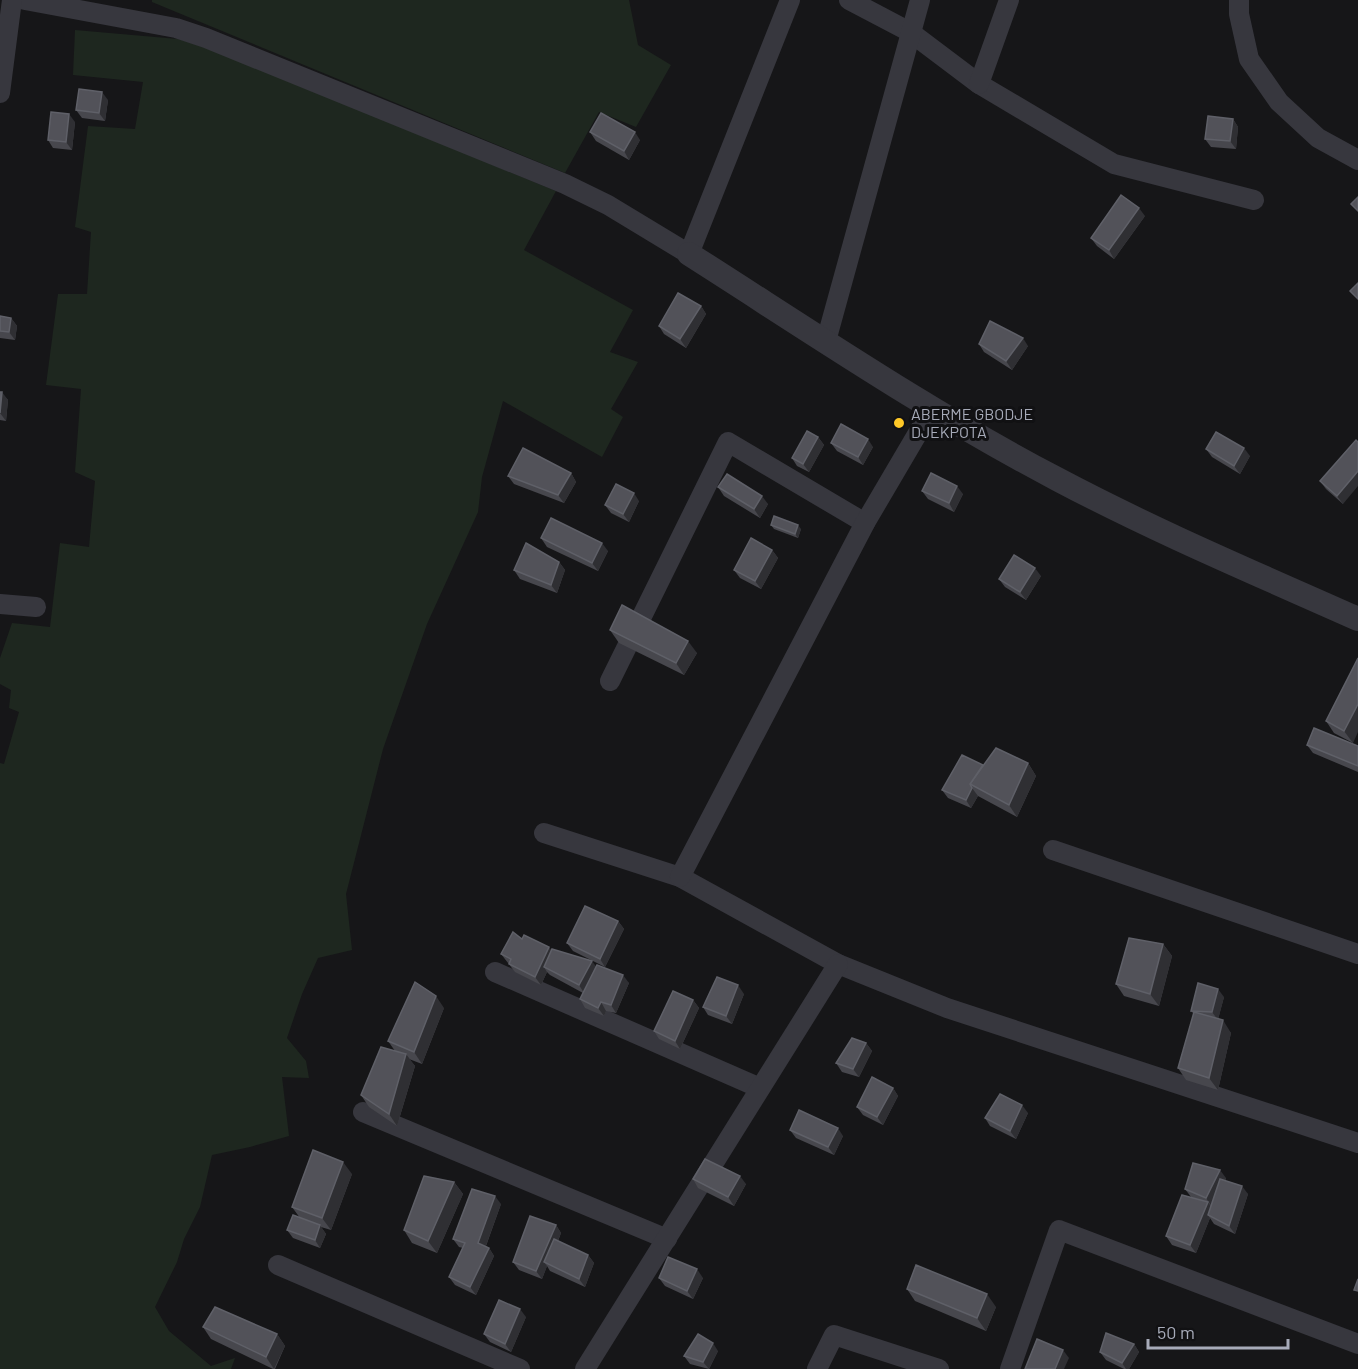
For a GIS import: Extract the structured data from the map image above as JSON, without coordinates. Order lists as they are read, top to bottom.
{
  "places": ["ABERME GBODJE DJEKPOTA"],
  "scale_bar": "50 m"
}
